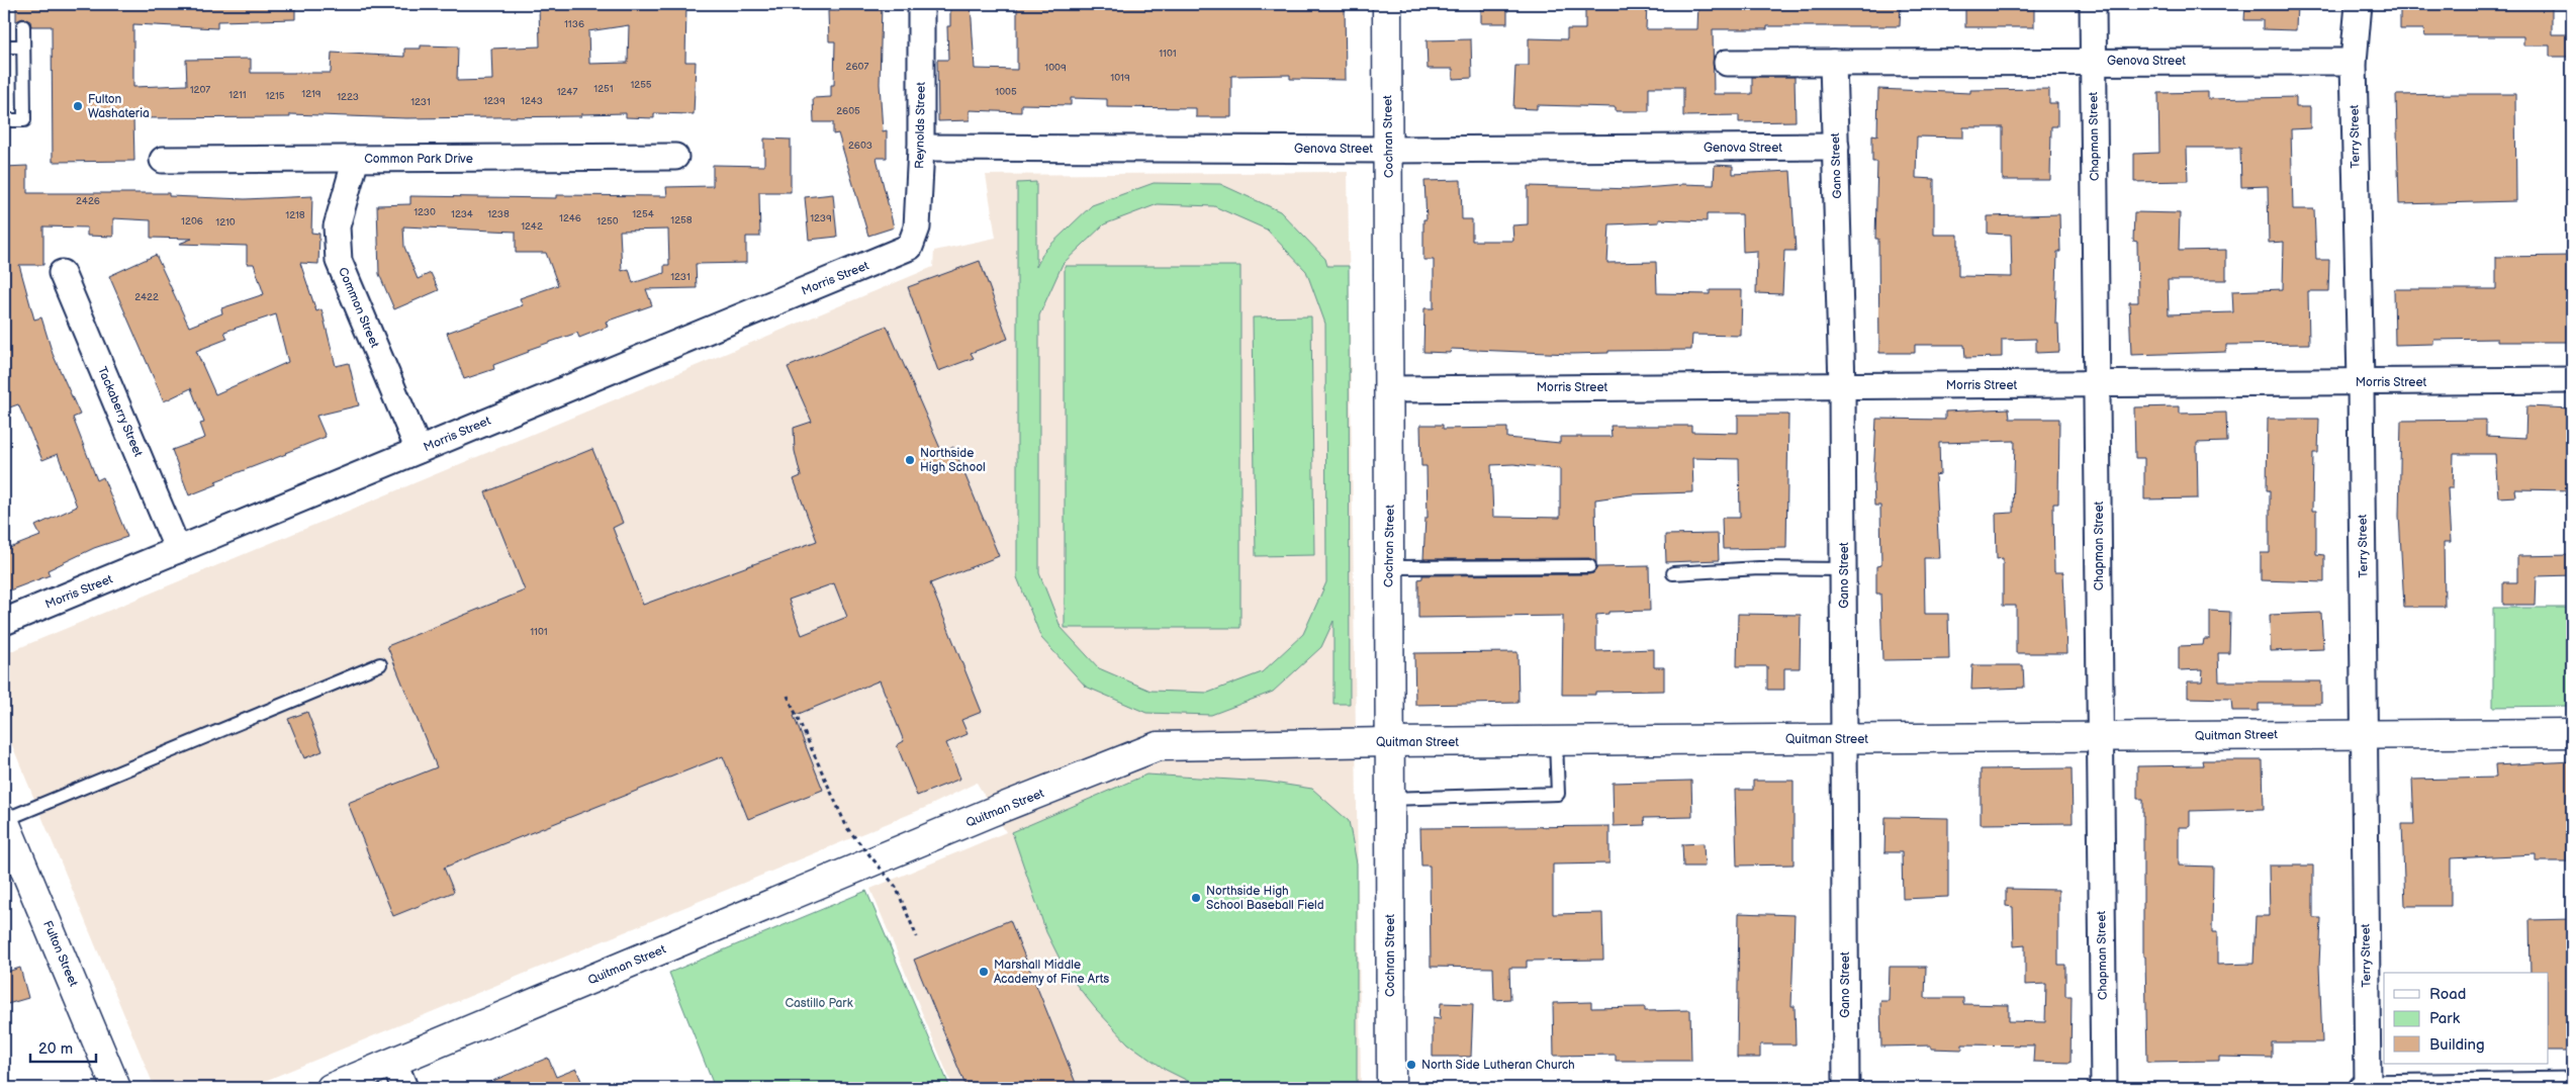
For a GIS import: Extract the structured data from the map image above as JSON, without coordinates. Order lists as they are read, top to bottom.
{
  "streets": {
    "main road": ["Cochran Street", "Quitman Street", "Fulton Street"],
    "street": [
      "Genova Street",
      "Reynolds Street",
      "Chapman Street",
      "Terry Street",
      "Common Park Drive",
      "Gano Street",
      "Morris Street",
      "Common Street",
      "Tackaberry Street"
    ]
  },
  "crossings": [
    ["Genova Street", "Reynolds Street"],
    ["Genova Street", "Cochran Street"],
    ["Genova Street", "Chapman Street"],
    ["Genova Street", "Terry Street"],
    ["Genova Street", "Gano Street"],
    ["Reynolds Street", "Morris Street"],
    ["Cochran Street", "Morris Street"],
    ["Cochran Street", "Quitman Street"],
    ["Chapman Street", "Morris Street"],
    ["Chapman Street", "Quitman Street"],
    ["Terry Street", "Morris Street"],
    ["Terry Street", "Quitman Street"],
    ["Common Park Drive", "Common Street"],
    ["Gano Street", "Morris Street"],
    ["Gano Street", "Quitman Street"],
    ["Morris Street", "Common Street"],
    ["Morris Street", "Tackaberry Street"]
  ],
  "parks": ["Castillo Park"],
  "places": [
    "Fulton Washateria",
    "Northside High School",
    "Northside High School Baseball Field",
    "Marshall Middle Academy of Fine Arts",
    "North Side Lutheran Church"
  ],
  "house_numbers": [
    "1136",
    "1101",
    "2607",
    "1009",
    "1019",
    "1255",
    "1251",
    "1207",
    "1247",
    "1005",
    "1219",
    "1211",
    "1215",
    "1223",
    "1239",
    "1243",
    "1231",
    "2605",
    "2603",
    "2426",
    "1230",
    "1234",
    "1238",
    "1254",
    "1218",
    "1246",
    "1239",
    "1258",
    "1206",
    "1250",
    "1210",
    "1242",
    "1231",
    "2422",
    "1101"
  ],
  "legend": ["Road", "Park", "Building"],
  "scale_bar": "20 m"
}
